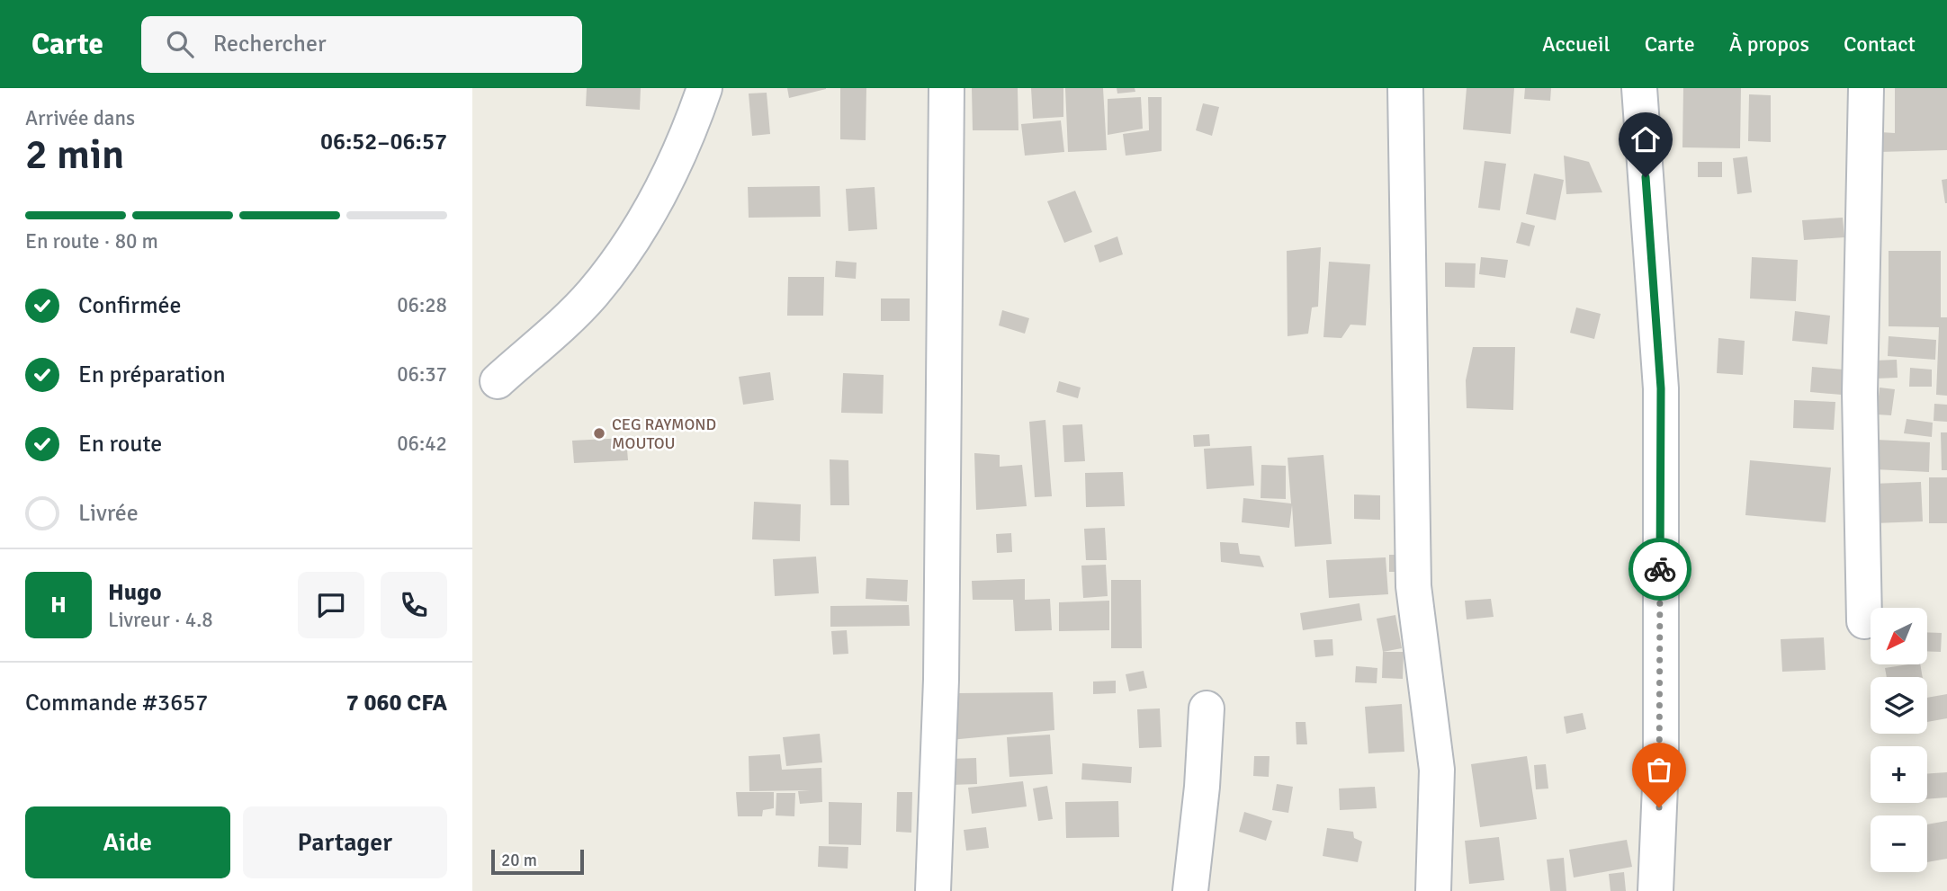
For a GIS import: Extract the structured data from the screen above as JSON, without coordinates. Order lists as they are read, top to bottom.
{
  "places": ["CEG RAYMOND MOUTOU"],
  "scale_bar": "20 m",
  "north": "bottom left",
  "page": {
    "header": "Carte",
    "search": "Rechercher",
    "nav": [
      "Accueil",
      "Carte",
      "À propos",
      "Contact"
    ],
    "heading": ["2 min", "Arrivée dans", "06:52–06:57"],
    "panel": [
      "Hugo",
      "Livreur · 4.8",
      "Commande #3657",
      "7 060 CFA"
    ],
    "bar": "En route · 80 m",
    "list": [
      ["Confirmée", "06:28"],
      ["En préparation", "06:37"],
      ["En route", "06:42"],
      "Livrée"
    ],
    "round": "H",
    "map_buttons": ["+", "−"],
    "buttons": ["Aide", "Partager"],
    "scale": "20 m"
  }
}
